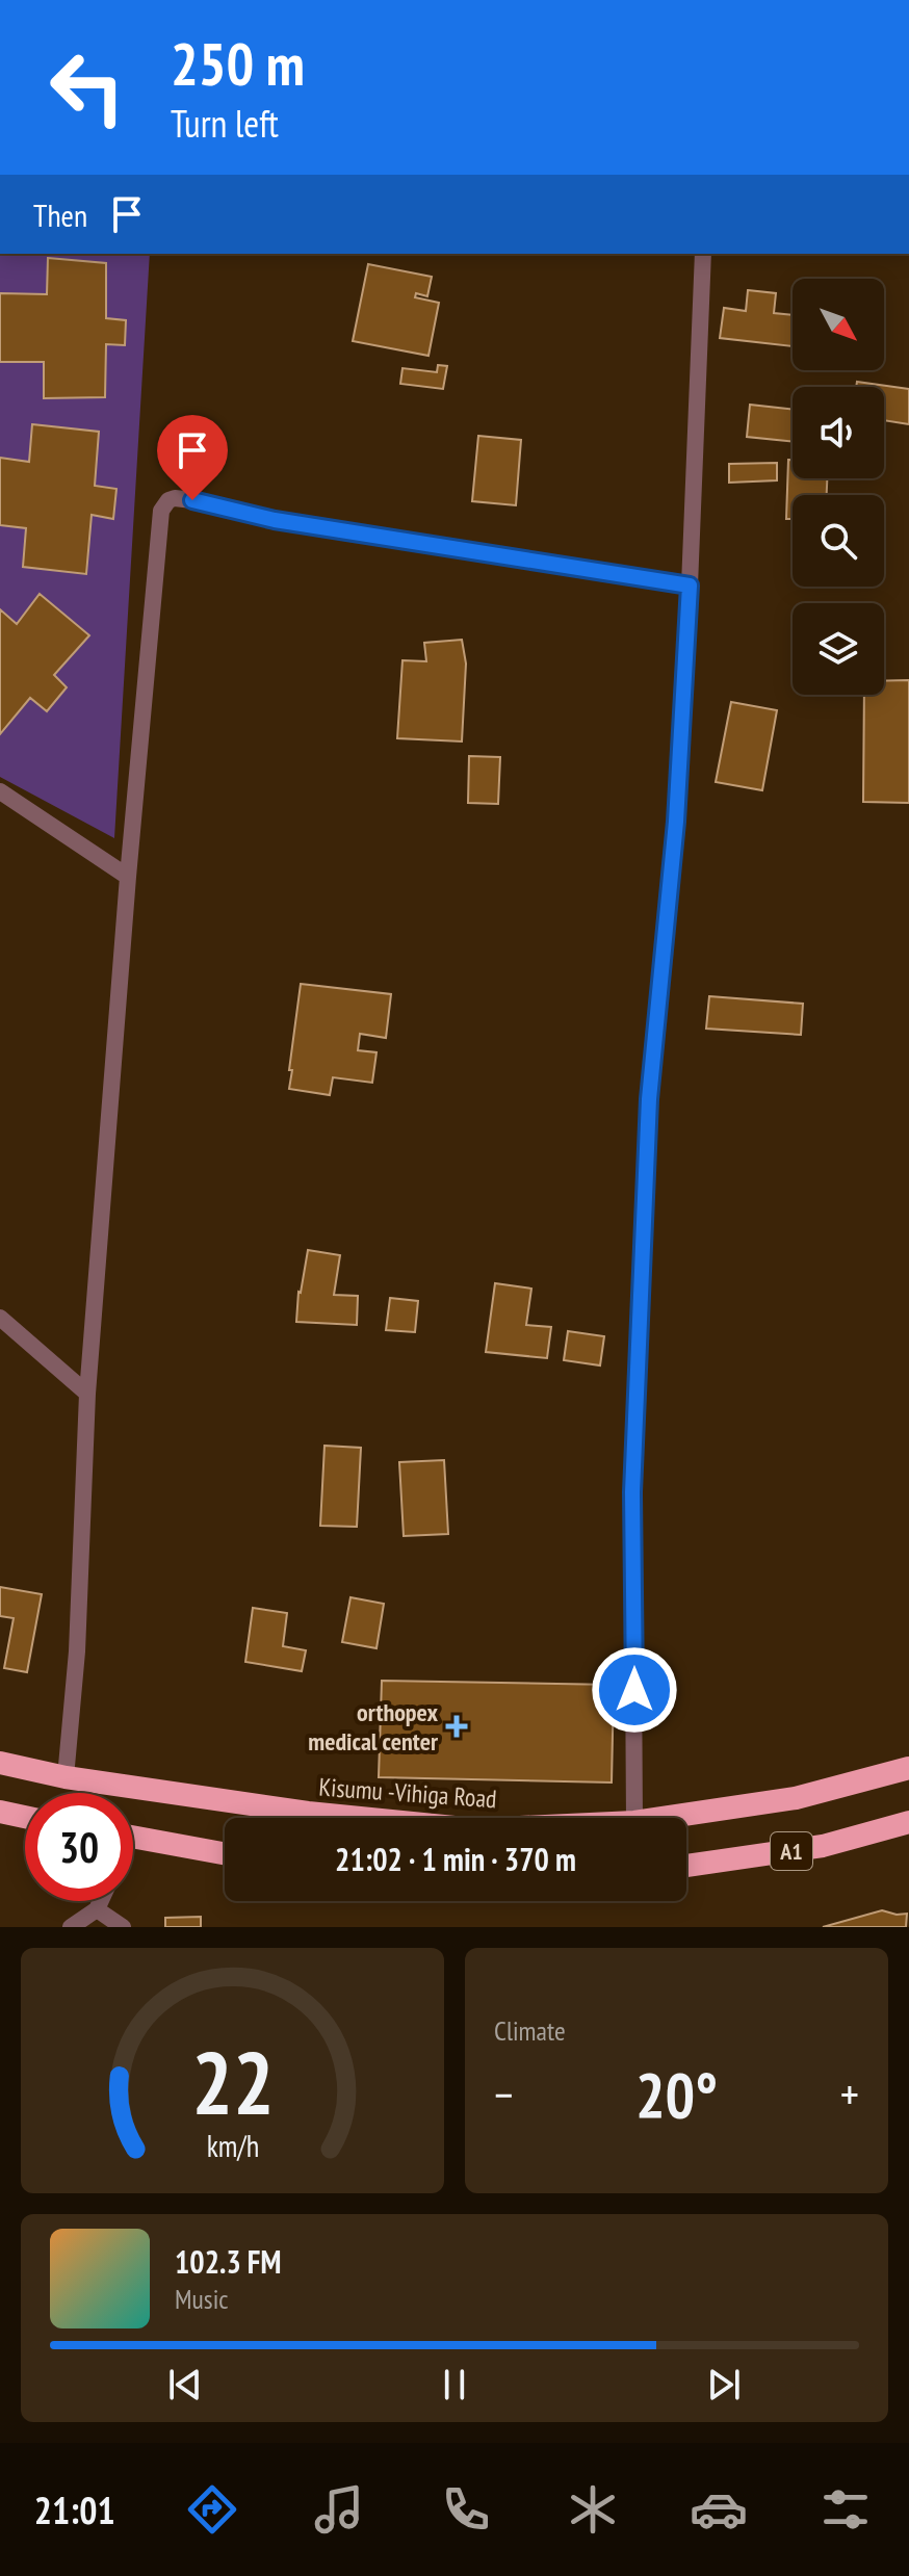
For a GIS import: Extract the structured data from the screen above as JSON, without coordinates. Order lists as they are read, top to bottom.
{
  "streets": {
    "highway": ["Kisumu -Vihiga Road", "A1"]
  },
  "places": {
    "health": ["orthopex medical center"]
  },
  "north": "bottom right",
  "page": {
    "turn": ["250 m", "Turn left"],
    "then": "Then",
    "limit": "30",
    "trip": "21:02 · 1 min · 370 m",
    "tile": "Climate",
    "heat": ["−", "20°", "+"],
    "song": ["102.3 FM", "Music"],
    "tabs": "21:01",
    "gauge": ["22", "km/h"]
  }
}
